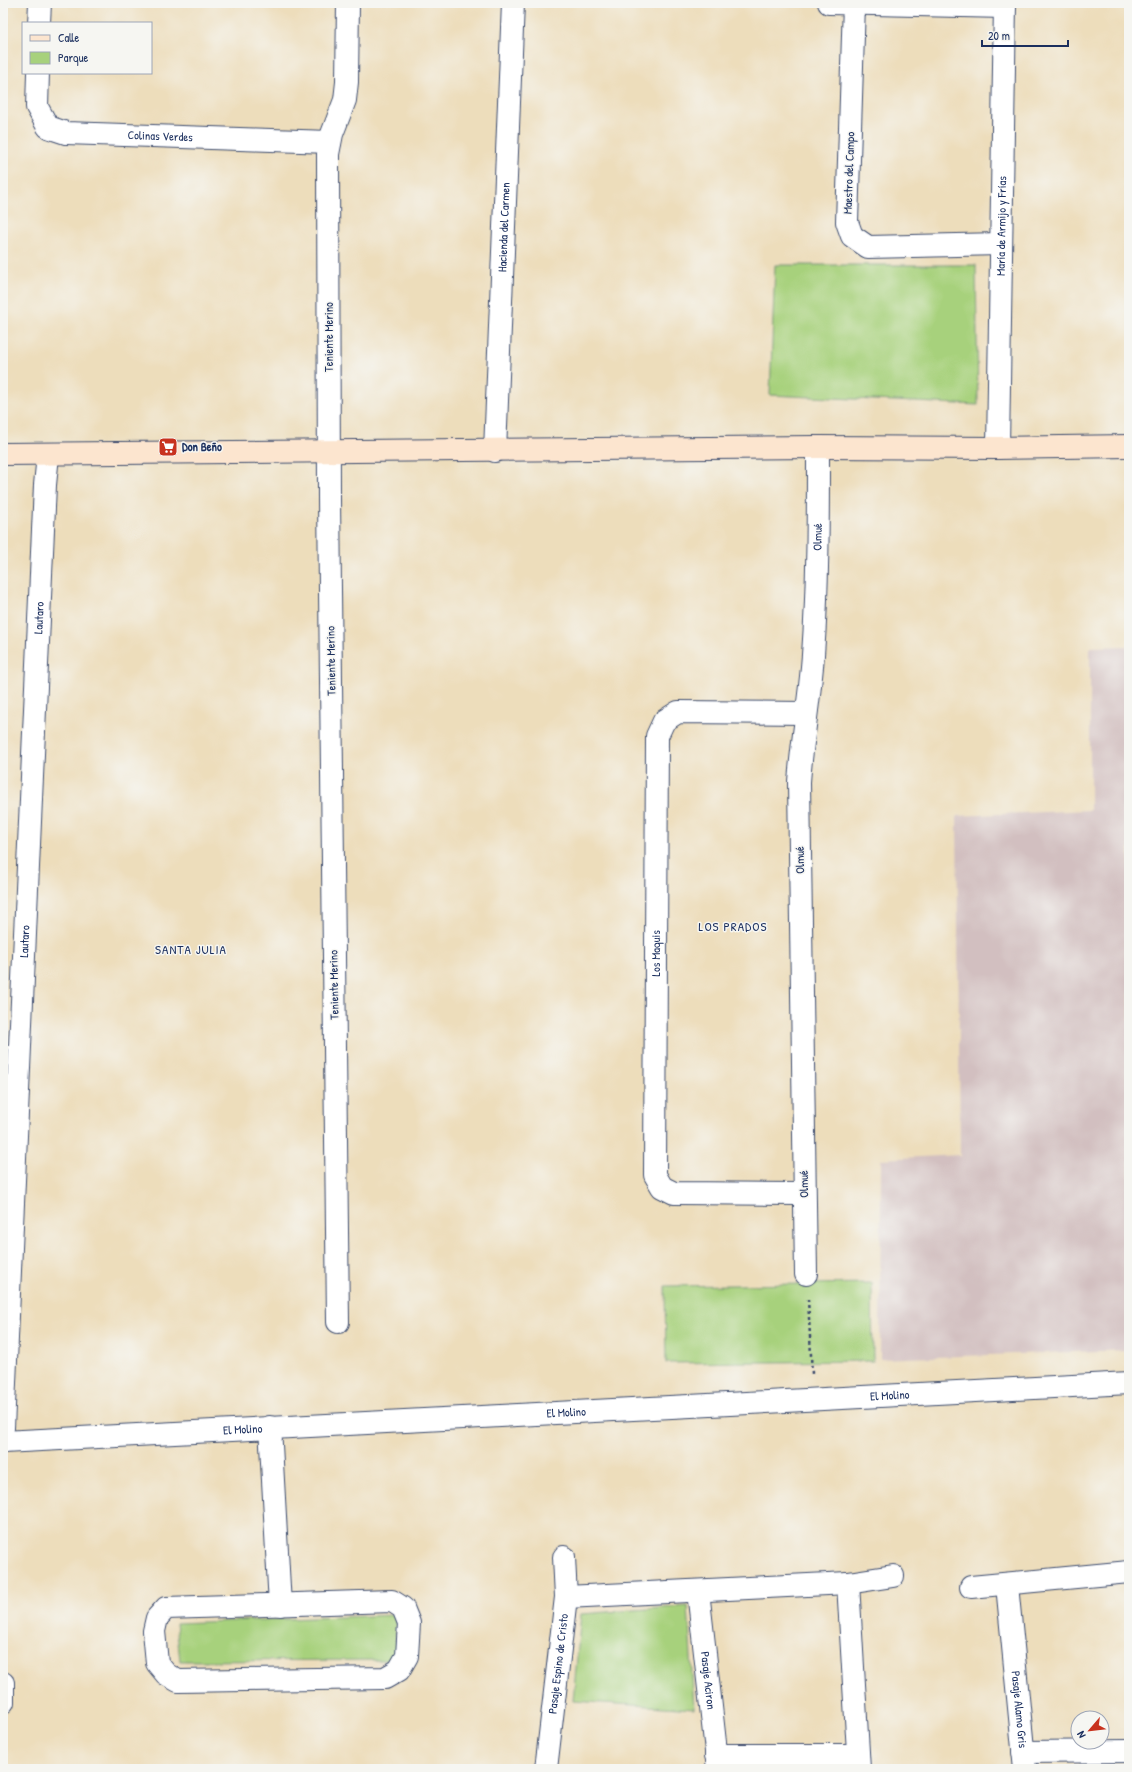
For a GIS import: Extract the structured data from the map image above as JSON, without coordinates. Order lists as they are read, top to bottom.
{
  "streets": {
    "street": [
      "Colinas Verdes",
      "Maestro del Campo",
      "María de Armijo y Frías",
      "Hacienda del Carmen",
      "Teniente Merino",
      "Olmué",
      "Lautaro",
      "Los Maquis",
      "El Molino",
      "Pasaje Espino de Cristo",
      "Pasaje Aciron",
      "Pasaje Alamo Gris"
    ]
  },
  "crossings": [
    ["Colinas Verdes", "Teniente Merino"],
    ["Maestro del Campo", "María de Armijo y Frías"],
    ["Olmué", "Los Maquis"]
  ],
  "districts": ["LOS PRADOS", "SANTA JULIA"],
  "places": {
    "supermarket": ["Don Beño"]
  },
  "legend": ["Calle", "Parque"],
  "scale_bar": "20 m",
  "north": "bottom left"
}
